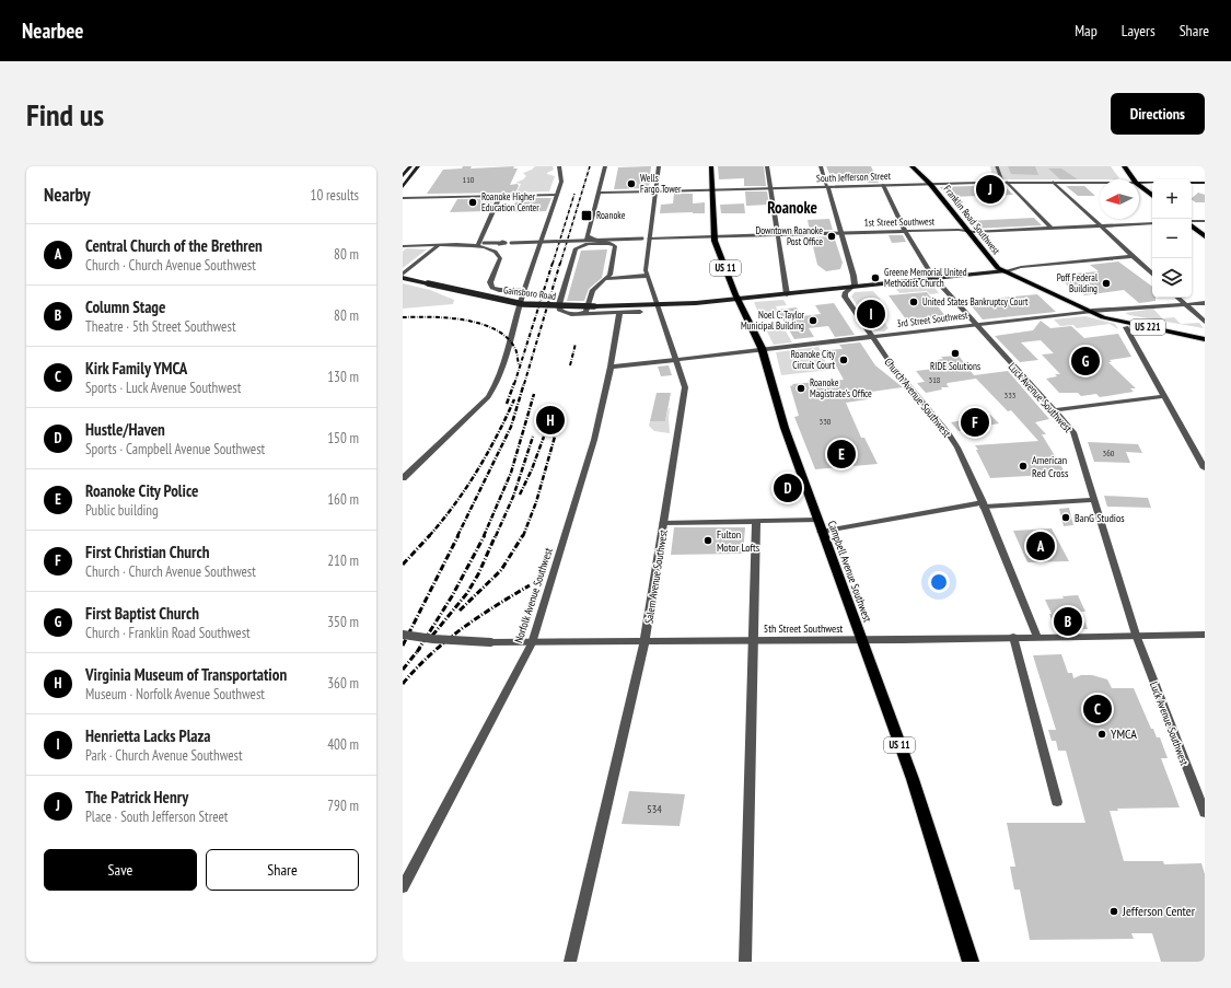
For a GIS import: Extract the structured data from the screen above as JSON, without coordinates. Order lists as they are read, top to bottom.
{
  "streets": {
    "main road": [
      "South Jefferson Street",
      "Franklin Road Southwest",
      "US 11",
      "Gainsboro Road",
      "US 221",
      "Campbell Avenue Southwest"
    ],
    "street": [
      "1st Street Southwest",
      "3rd Street Southwest",
      "Church Avenue Southwest",
      "Luck Avenue Southwest",
      "Salem Avenue Southwest",
      "Norfolk Avenue Southwest",
      "5th Street Southwest"
    ]
  },
  "crossings": [
    ["South Jefferson Street", "Franklin Road Southwest"],
    ["South Jefferson Street", "US 11"],
    ["South Jefferson Street", "US 221"],
    ["South Jefferson Street", "Church Avenue Southwest"],
    ["South Jefferson Street", "Luck Avenue Southwest"],
    ["South Jefferson Street", "Campbell Avenue Southwest"],
    ["South Jefferson Street", "Salem Avenue Southwest"],
    ["Franklin Road Southwest", "1st Street Southwest"],
    ["Franklin Road Southwest", "Gainsboro Road"],
    ["Franklin Road Southwest", "3rd Street Southwest"],
    ["Franklin Road Southwest", "US 221"],
    ["1st Street Southwest", "Church Avenue Southwest"],
    ["1st Street Southwest", "Luck Avenue Southwest"],
    ["1st Street Southwest", "Campbell Avenue Southwest"],
    ["1st Street Southwest", "Salem Avenue Southwest"],
    ["US 11", "Campbell Avenue Southwest"],
    ["Gainsboro Road", "Church Avenue Southwest"],
    ["Gainsboro Road", "Luck Avenue Southwest"],
    ["Gainsboro Road", "Campbell Avenue Southwest"],
    ["Gainsboro Road", "Salem Avenue Southwest"],
    ["3rd Street Southwest", "Church Avenue Southwest"],
    ["3rd Street Southwest", "Luck Avenue Southwest"],
    ["3rd Street Southwest", "Campbell Avenue Southwest"],
    ["3rd Street Southwest", "Salem Avenue Southwest"],
    ["3rd Street Southwest", "Norfolk Avenue Southwest"],
    ["Church Avenue Southwest", "5th Street Southwest"],
    ["Luck Avenue Southwest", "5th Street Southwest"],
    ["Campbell Avenue Southwest", "5th Street Southwest"],
    ["Salem Avenue Southwest", "5th Street Southwest"],
    ["Norfolk Avenue Southwest", "5th Street Southwest"]
  ],
  "districts": ["Roanoke"],
  "places": {
    "other": [
      "Wells Fargo Tower",
      "Roanoke Higher Education Center",
      "Downtown Roanoke Post Office",
      "Greene Memorial United Methodist Church",
      "Poff Federal Building",
      "United States Bankruptcy Court",
      "Noel C. Taylor Municipal Building",
      "RIDE Solutions",
      "Roanoke City Circuit Court",
      "Roanoke Magistrate's Office",
      "American Red Cross",
      "BanG Studios",
      "Fulton Motor Lofts",
      "YMCA",
      "Jefferson Center"
    ],
    "transit": ["Roanoke"]
  },
  "house_numbers": [
    "110",
    "318",
    "333",
    "330",
    "360",
    "534"
  ],
  "north": "left",
  "page": {
    "header": "Nearbee",
    "nav": ["Map", "Layers", "Share"],
    "buttons": [
      "Directions",
      ["Save", "Share"]
    ],
    "title": "Find us",
    "heading": ["Nearby", "10 results"],
    "pins": [
      "J",
      "I",
      "G",
      "H",
      "F",
      "E",
      "D",
      "A",
      "B",
      "C"
    ],
    "map_buttons": ["+", "−"],
    "list": [
      {
        "mark": "A",
        "name": "Central Church of the Brethren",
        "note": "Church · Church Avenue Southwest",
        "value": "80 m"
      },
      {
        "mark": "B",
        "name": "Column Stage",
        "note": "Theatre · 5th Street Southwest",
        "value": "80 m"
      },
      {
        "mark": "C",
        "name": "Kirk Family YMCA",
        "note": "Sports · Luck Avenue Southwest",
        "value": "130 m"
      },
      {
        "mark": "D",
        "name": "Hustle/Haven",
        "note": "Sports · Campbell Avenue Southwest",
        "value": "150 m"
      },
      {
        "mark": "E",
        "name": "Roanoke City Police",
        "note": "Public building",
        "value": "160 m"
      },
      {
        "mark": "F",
        "name": "First Christian Church",
        "note": "Church · Church Avenue Southwest",
        "value": "210 m"
      },
      {
        "mark": "G",
        "name": "First Baptist Church",
        "note": "Church · Franklin Road Southwest",
        "value": "350 m"
      },
      {
        "mark": "H",
        "name": "Virginia Museum of Transportation",
        "note": "Museum · Norfolk Avenue Southwest",
        "value": "360 m"
      },
      {
        "mark": "I",
        "name": "Henrietta Lacks Plaza",
        "note": "Park · Church Avenue Southwest",
        "value": "400 m"
      },
      {
        "mark": "J",
        "name": "The Patrick Henry",
        "note": "Place · South Jefferson Street",
        "value": "790 m"
      }
    ]
  }
}
